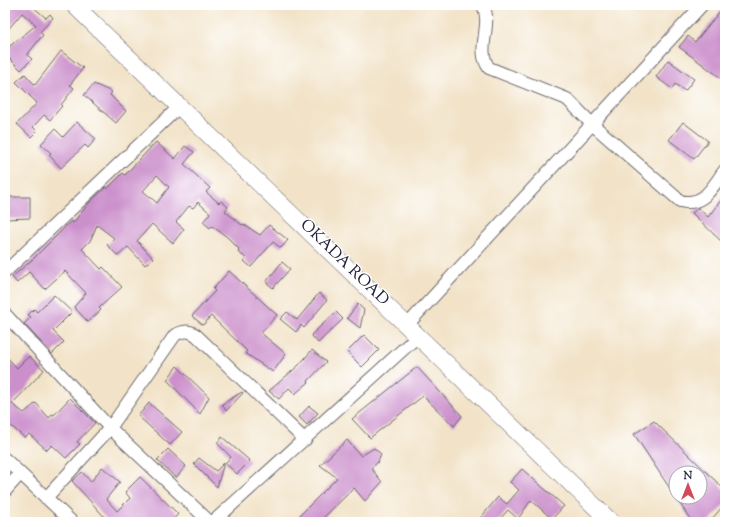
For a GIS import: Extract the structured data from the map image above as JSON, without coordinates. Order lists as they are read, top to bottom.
{
  "streets": {
    "street": ["OKADA ROAD"]
  },
  "north": "top"
}
